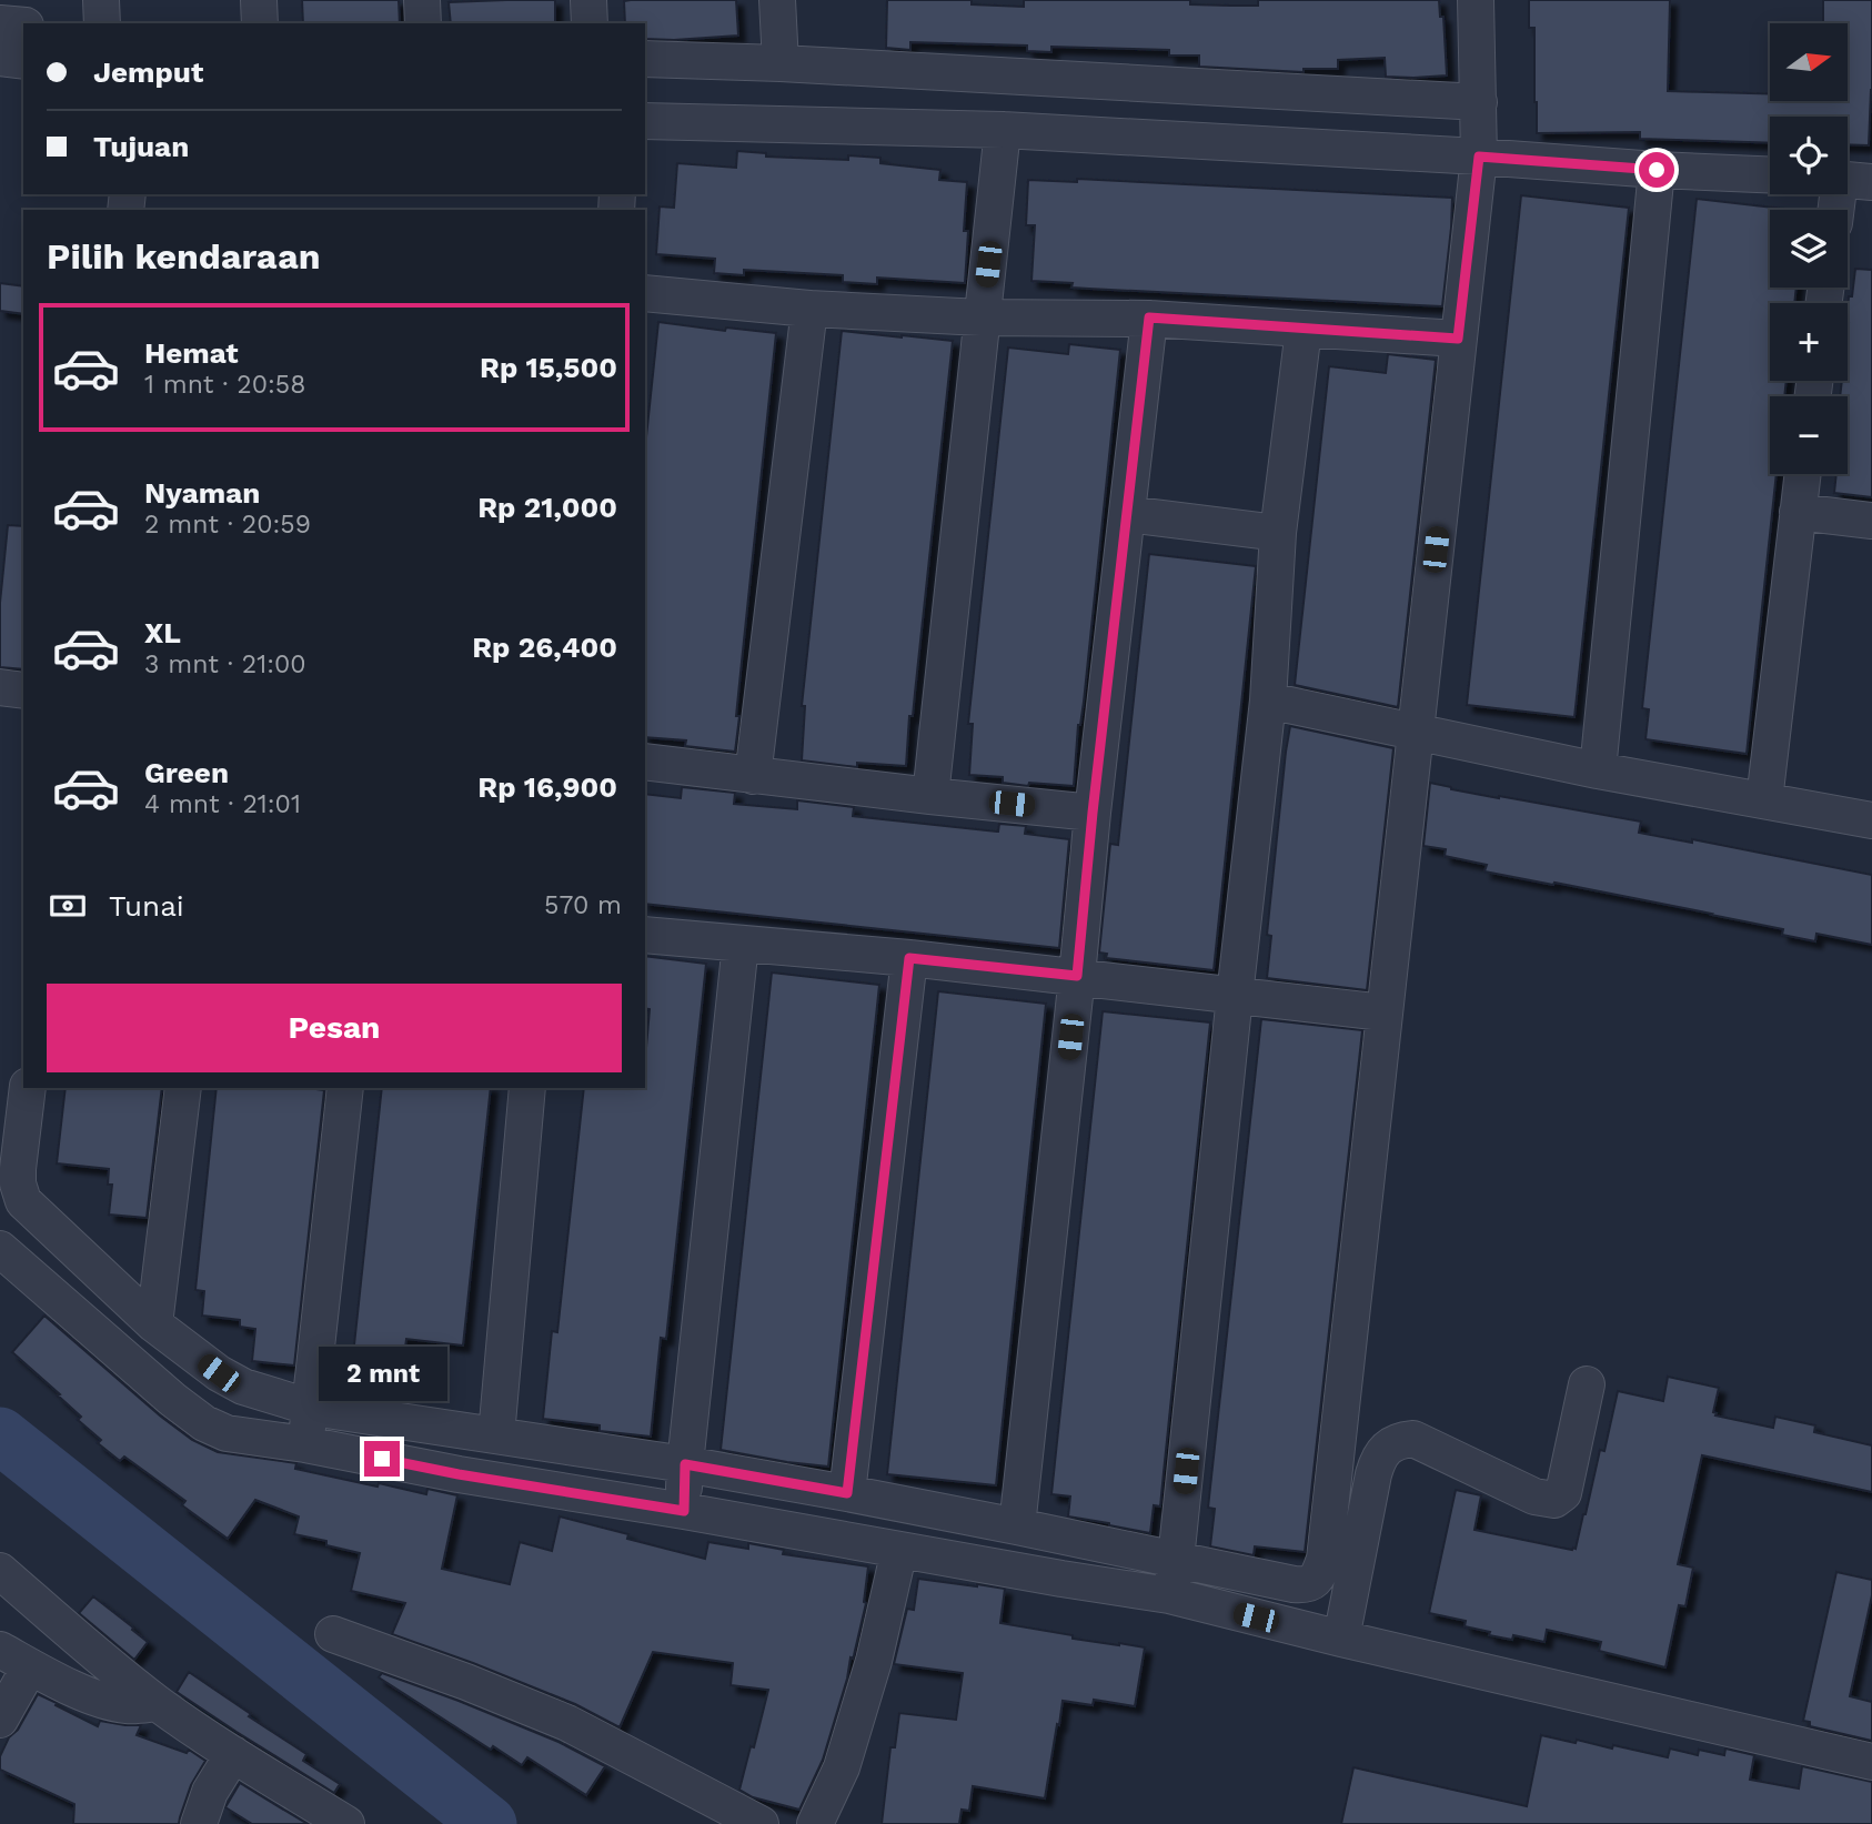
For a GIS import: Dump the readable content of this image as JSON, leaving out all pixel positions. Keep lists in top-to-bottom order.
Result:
{
  "north": "right",
  "page": {
    "map_buttons": ["+", "−"],
    "banner": ["Jemput", "Tujuan"],
    "heading": "Pilih kendaraan",
    "list": [
      {
        "name": "Hemat",
        "note": "1 mnt · 20:58",
        "value": "Rp 15,500"
      },
      {
        "name": "Nyaman",
        "note": "2 mnt · 20:59",
        "value": "Rp 21,000"
      },
      {
        "name": "XL",
        "note": "3 mnt · 21:00",
        "value": "Rp 26,400"
      },
      {
        "name": "Green",
        "note": "4 mnt · 21:01",
        "value": "Rp 16,900"
      }
    ],
    "pay": ["Tunai", "570 m"],
    "buttons": "Pesan",
    "bubble": "2 mnt"
  }
}
